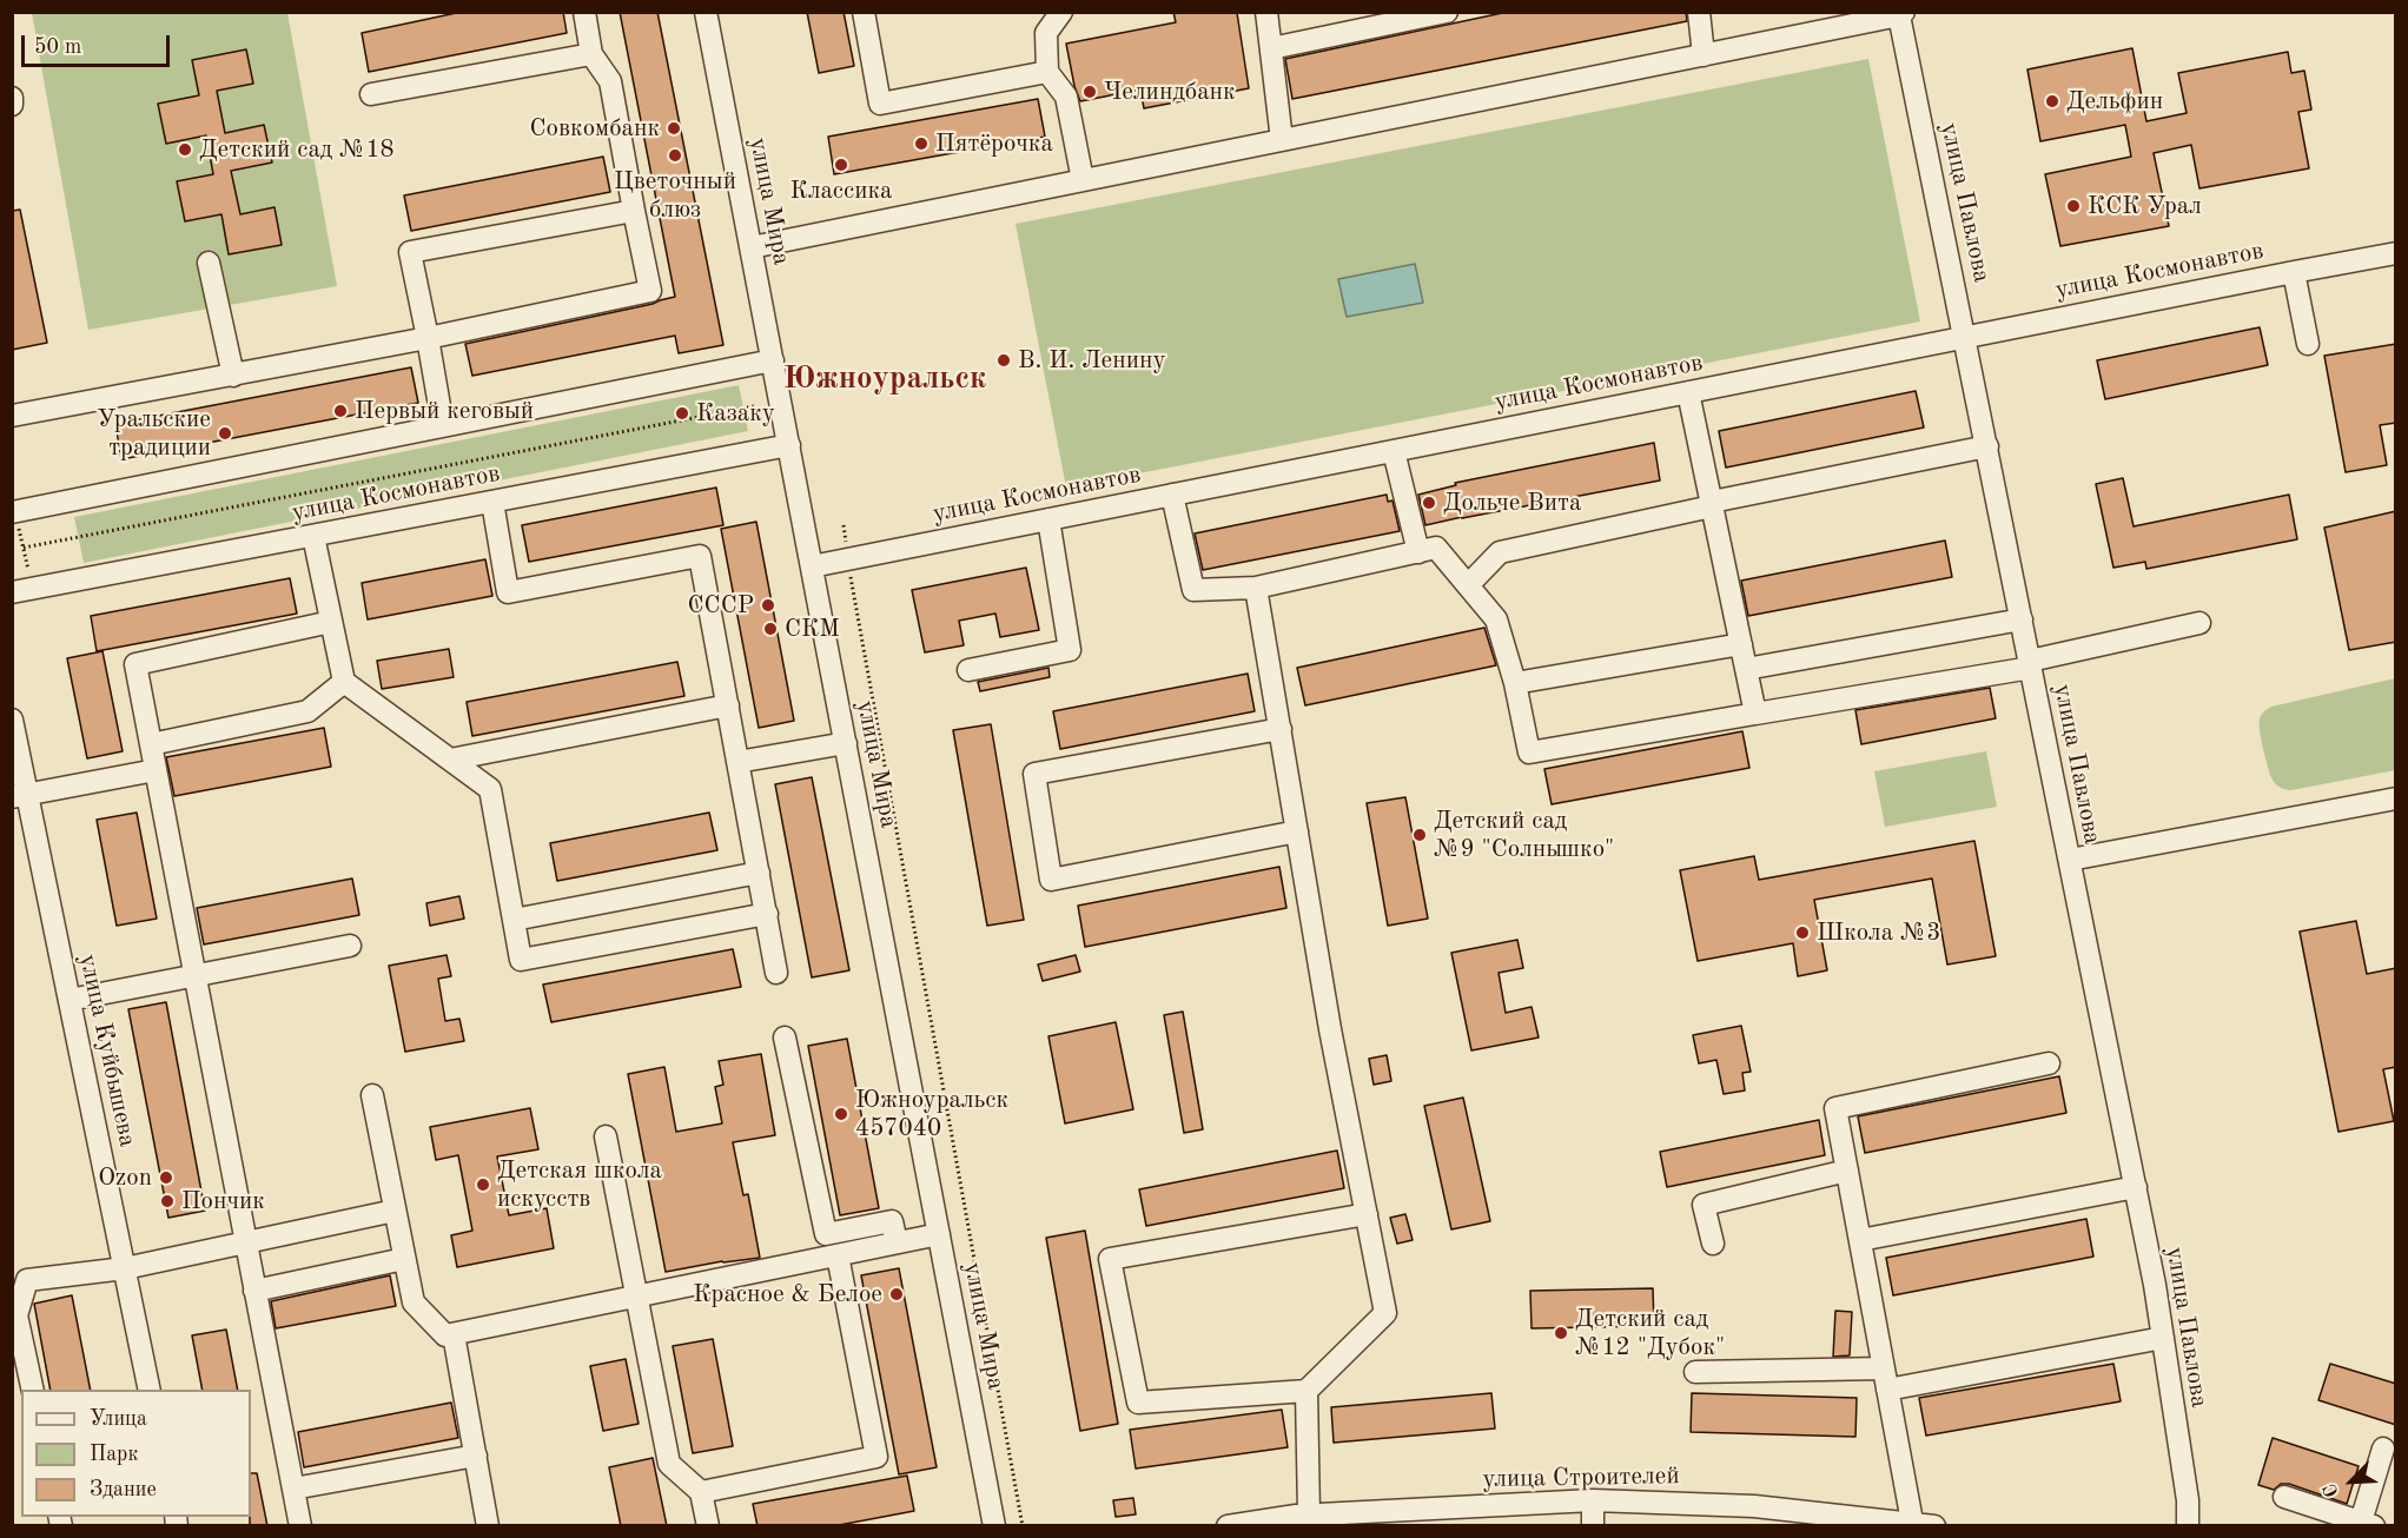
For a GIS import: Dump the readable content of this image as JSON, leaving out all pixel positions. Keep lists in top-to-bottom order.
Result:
{
  "streets": {
    "street": [
      "улица Мира",
      "улица Павлова",
      "улица Космонавтов",
      "улица Куйбышева",
      "улица Строителей"
    ]
  },
  "crossings": [
    ["улица Мира", "улица Космонавтов"],
    ["улица Павлова", "улица Космонавтов"]
  ],
  "districts": ["Южноуральск"],
  "places": [
    "Челиндбанк",
    "Дельфин",
    "Совкомбанк",
    "Пятёрочка",
    "Детский сад №18",
    "Цветочный блюз",
    "Классика",
    "КСК Урал",
    "В. И. Ленину",
    "Первый кеговый",
    "Казаку",
    "Уральские традиции",
    "Дольче Вита",
    "СССР",
    "СКМ",
    "Детский сад №9 \"Солнышко\"",
    "Школа №3",
    "Южноуральск 457040",
    "Ozon",
    "Детская школа искусств",
    "Пончик",
    "Красное & Белое",
    "Детский сад №12 \"Дубок\""
  ],
  "legend": ["Улица", "Парк", "Здание"],
  "scale_bar": "50 m",
  "north": "bottom left"
}
